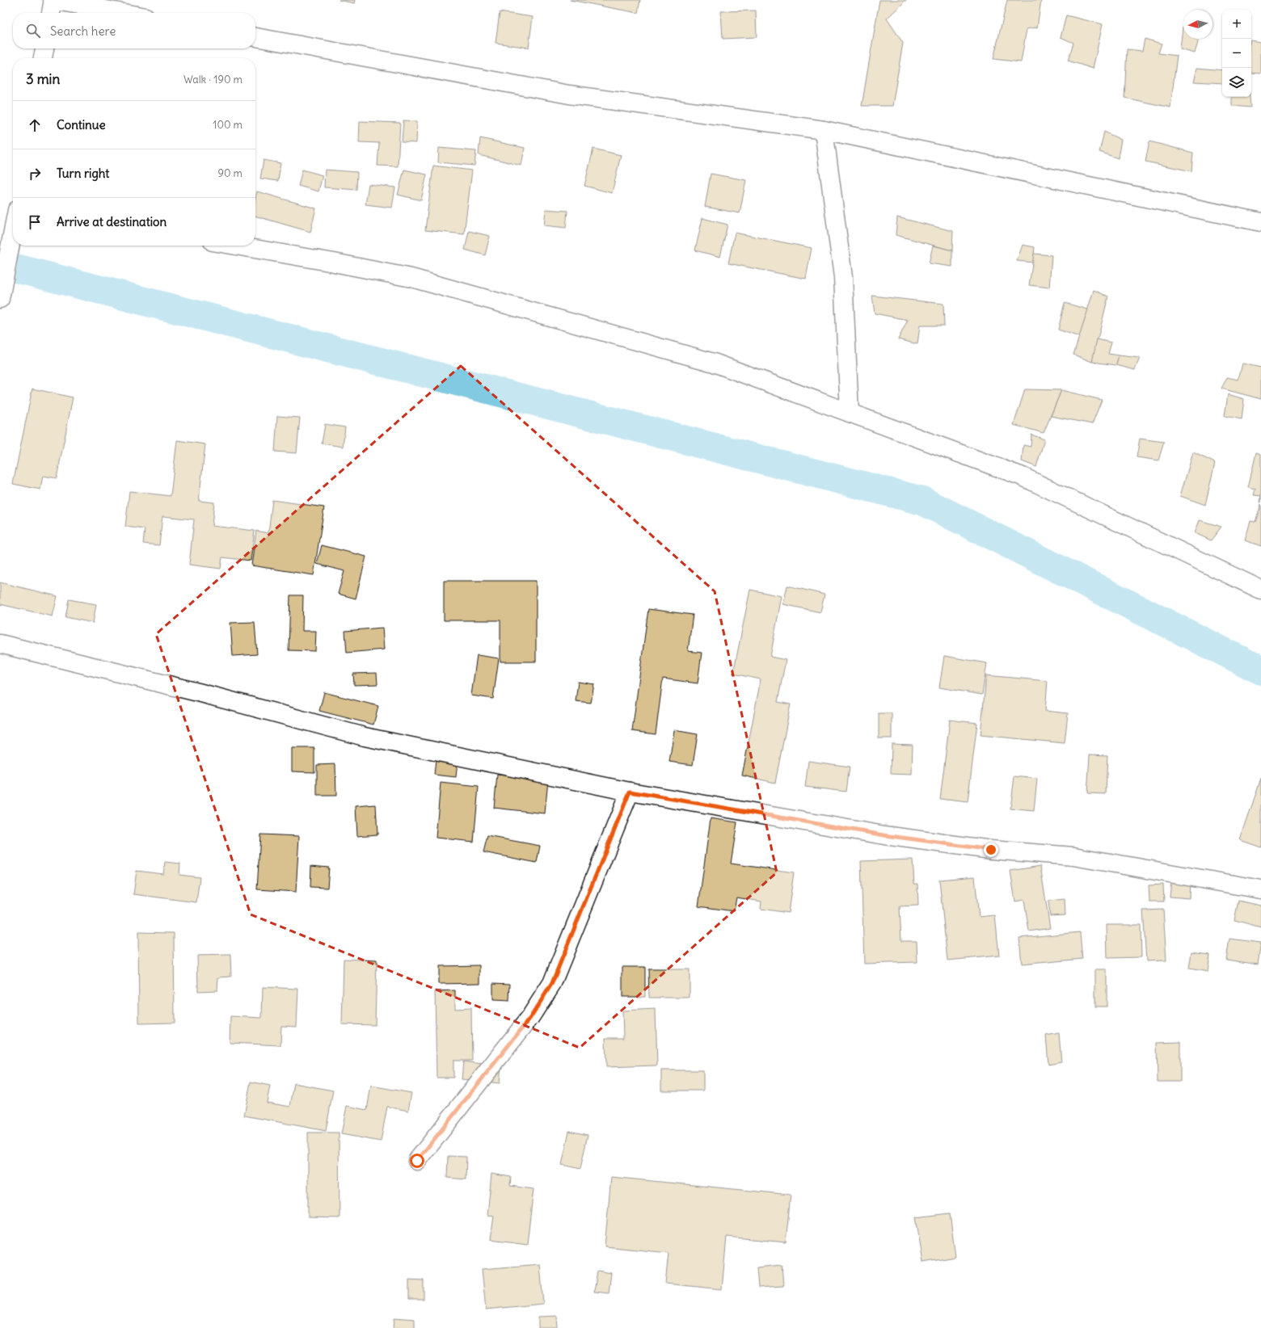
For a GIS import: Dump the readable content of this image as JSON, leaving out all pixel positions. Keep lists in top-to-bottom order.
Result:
{
  "north": "left",
  "page": {
    "map_buttons": ["+", "−"],
    "search": "Search here",
    "heading": ["3 min", "Walk · 190 m"],
    "list": [
      ["Continue", "100 m"],
      ["Turn right", "90 m"],
      "Arrive at destination"
    ]
  }
}
